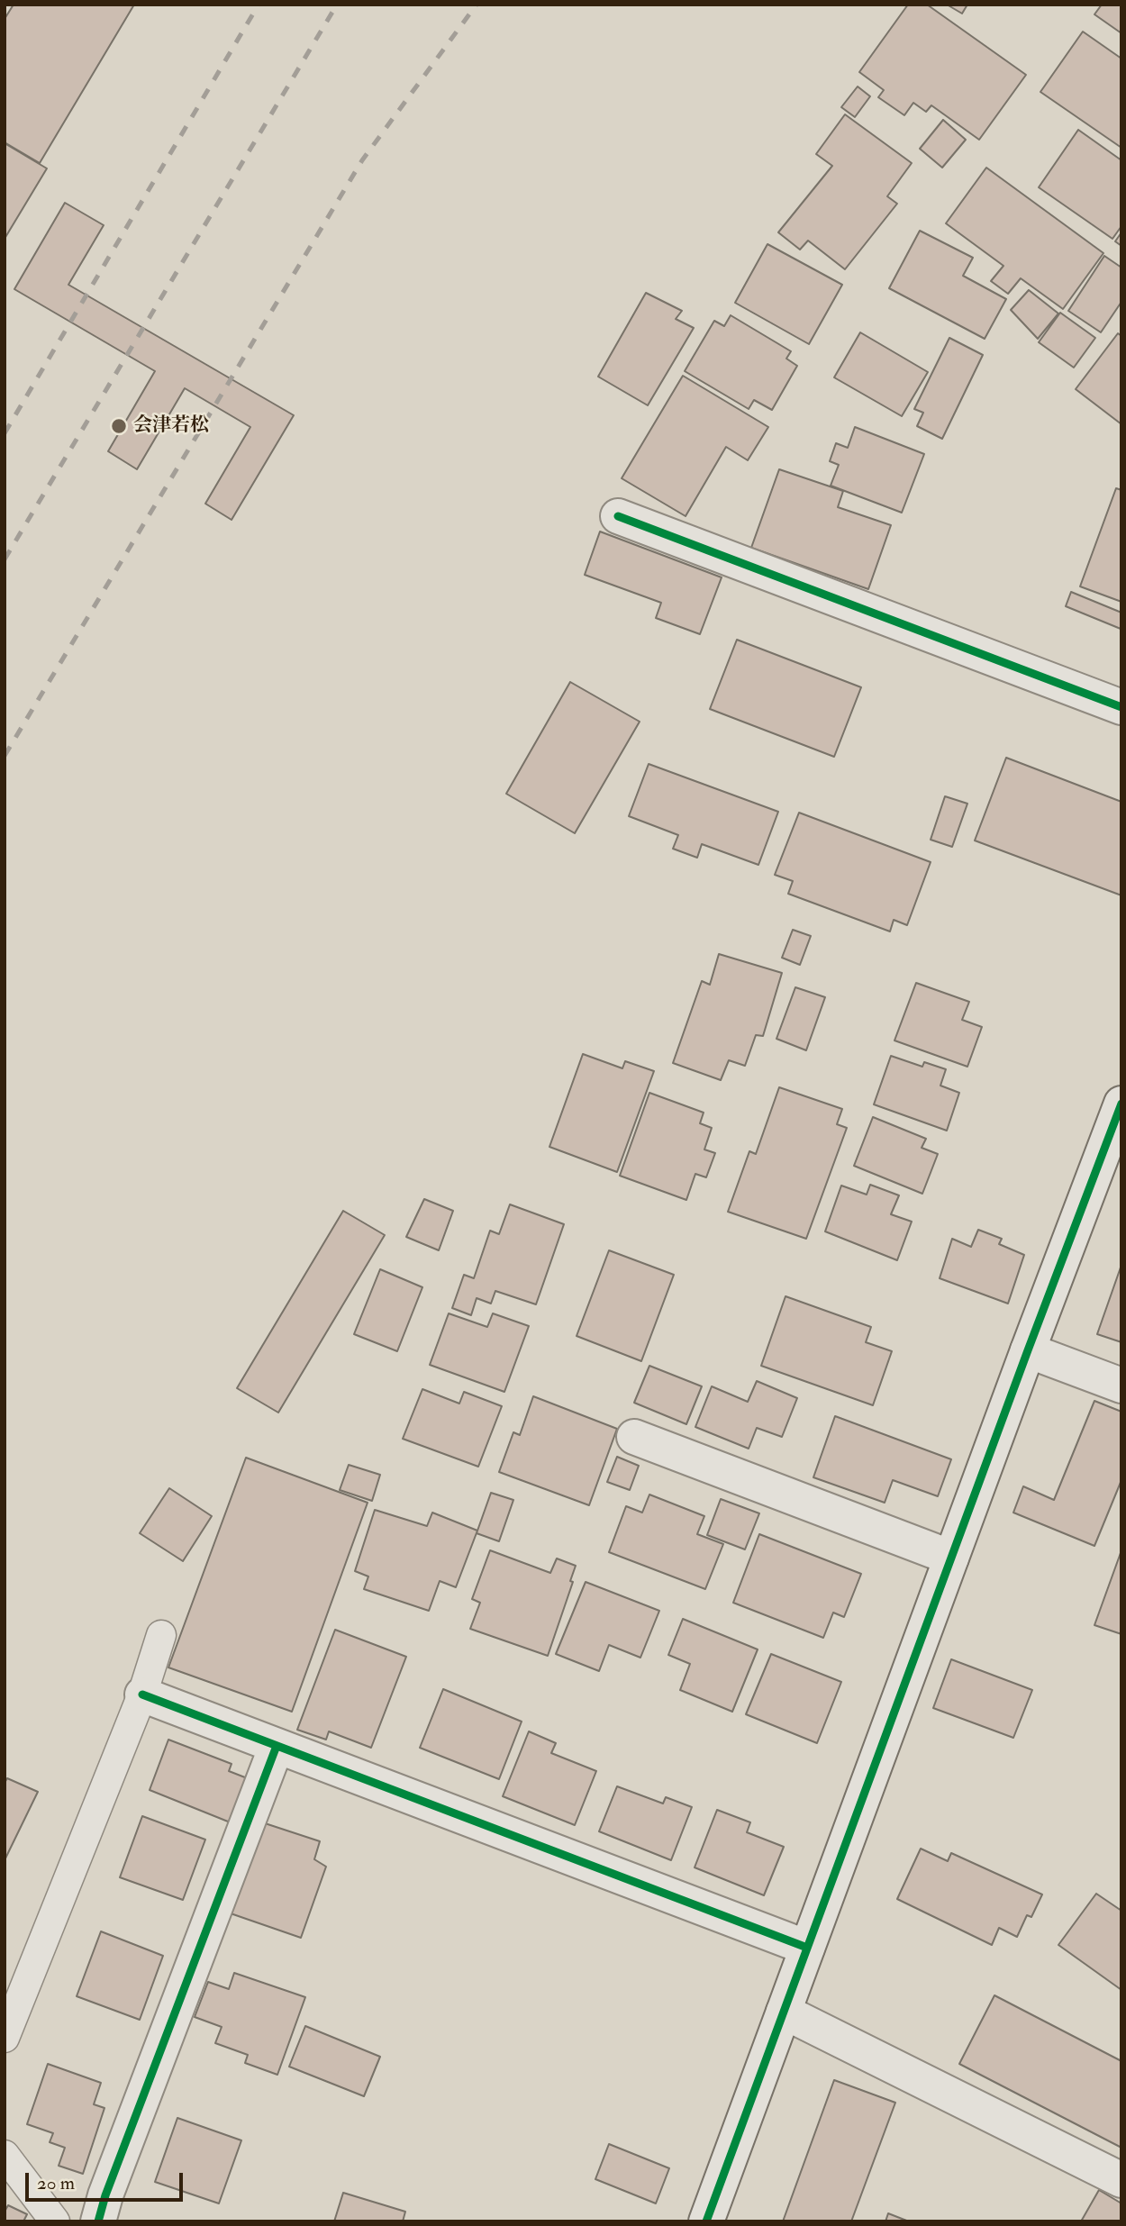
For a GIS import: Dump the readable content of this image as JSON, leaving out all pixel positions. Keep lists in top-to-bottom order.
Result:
{
  "places": ["会津若松"],
  "scale_bar": "20 m"
}
